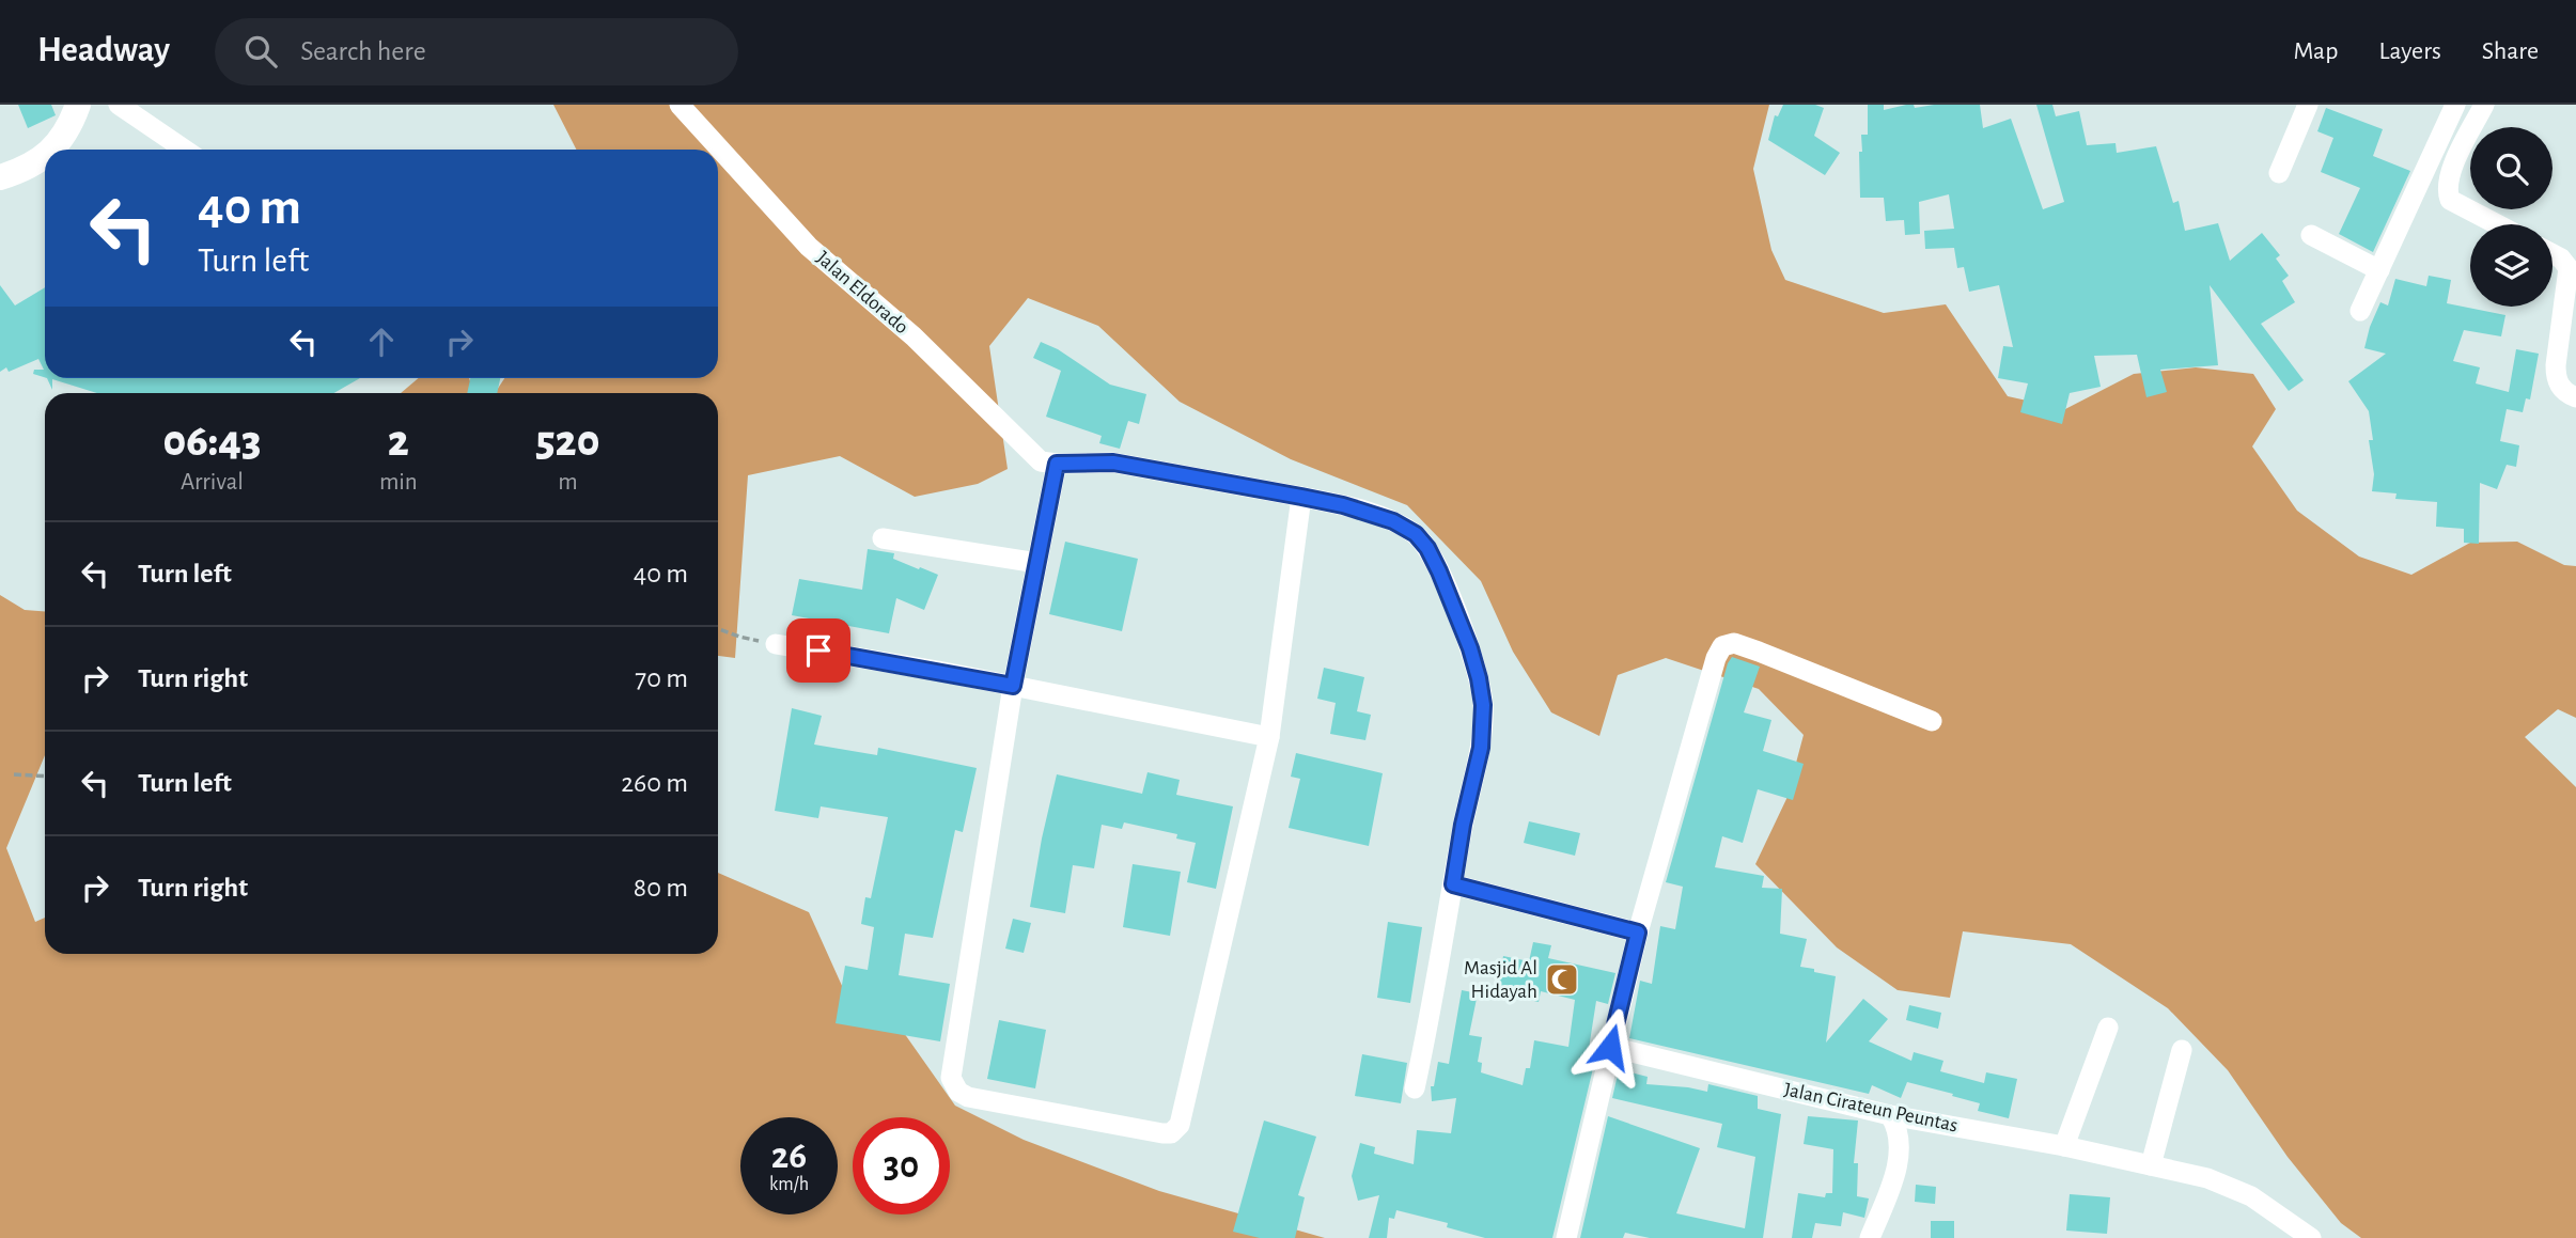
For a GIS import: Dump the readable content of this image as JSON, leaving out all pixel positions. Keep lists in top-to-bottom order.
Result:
{
  "streets": {
    "street": ["Jalan Eldorado", "Jalan Cirateun Peuntas"]
  },
  "places": {
    "mosque": ["Masjid Al Hidayah"]
  },
  "page": {
    "header": "Headway",
    "search": "Search here",
    "nav": ["Map", "Layers", "Share"],
    "turn": ["40 m", "Turn left"],
    "eta": [
      "06:43",
      "Arrival",
      "2",
      "min",
      "520",
      "m"
    ],
    "list": [
      {
        "name": "Turn left",
        "value": "40 m"
      },
      {
        "name": "Turn right",
        "value": "70 m"
      },
      {
        "name": "Turn left",
        "value": "260 m"
      },
      {
        "name": "Turn right",
        "value": "80 m"
      }
    ],
    "speed": "26 km/h",
    "limit": "30"
  }
}
